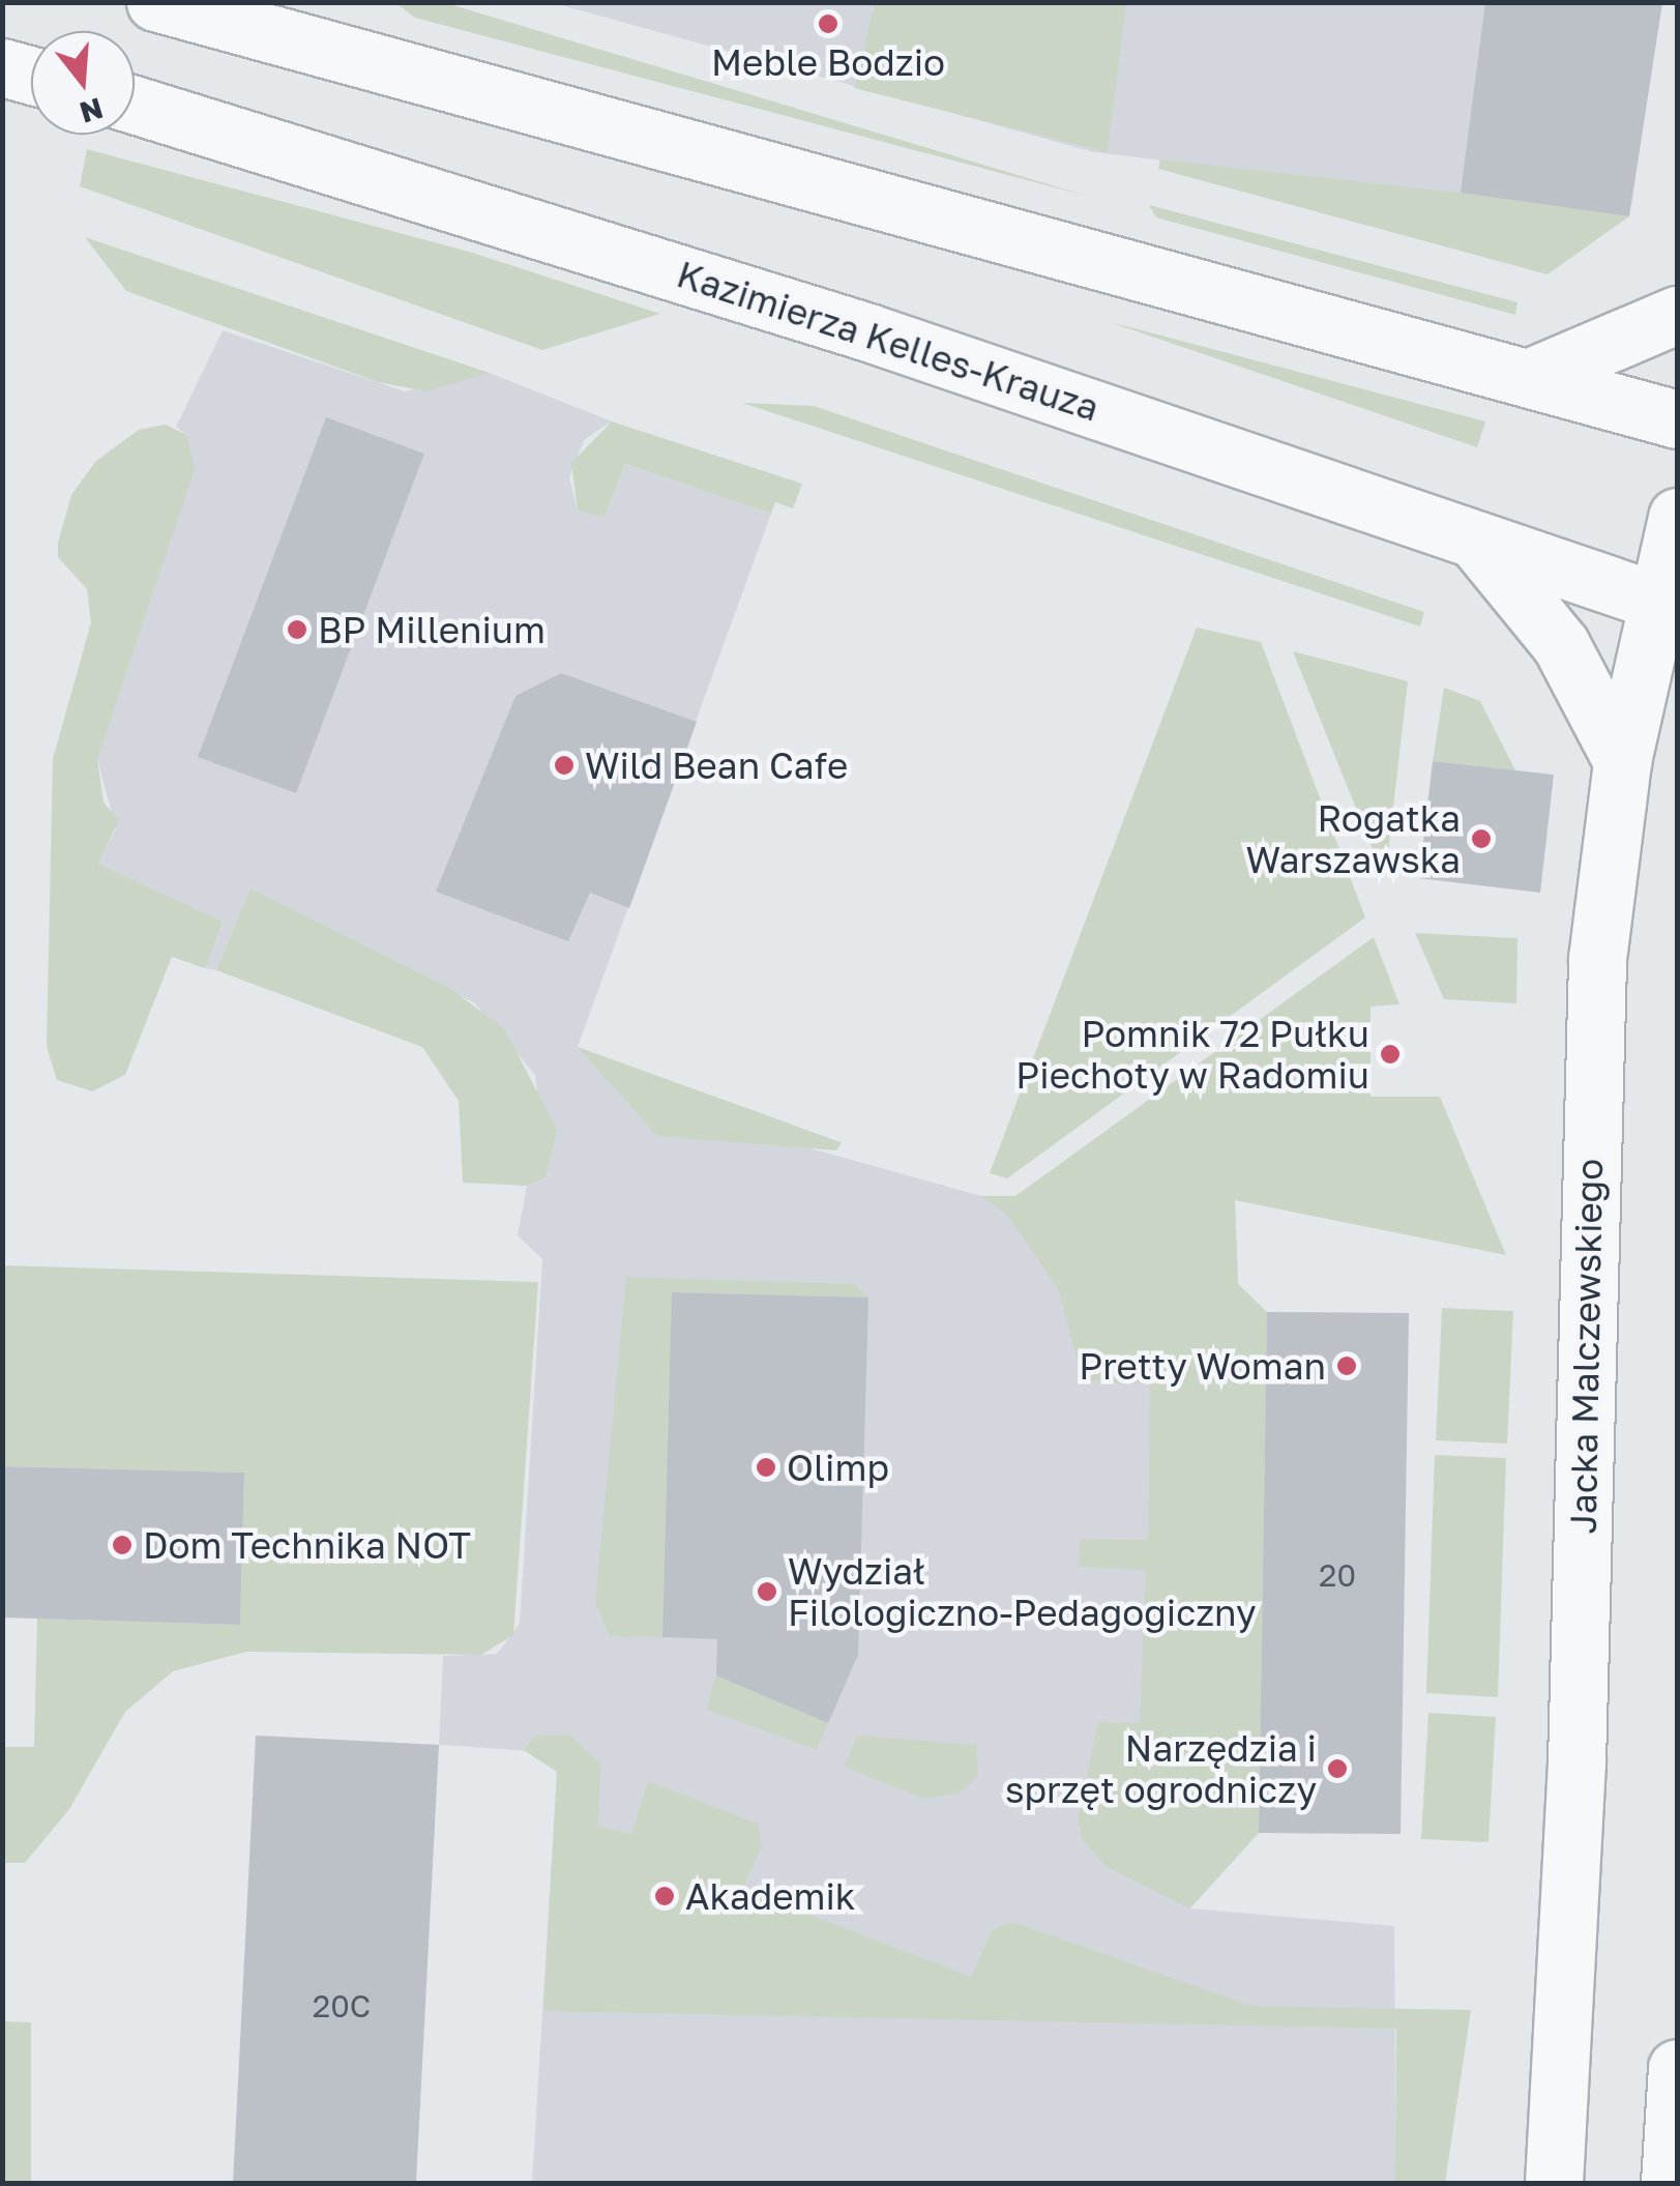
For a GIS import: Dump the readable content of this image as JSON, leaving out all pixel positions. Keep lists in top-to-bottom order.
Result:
{
  "streets": {
    "street": ["Kazimierza Kelles-Krauza", "Jacka Malczewskiego"]
  },
  "crossings": [
    ["Kazimierza Kelles-Krauza", "Jacka Malczewskiego"]
  ],
  "places": [
    "Meble Bodzio",
    "BP Millenium",
    "Wild Bean Cafe",
    "Rogatka Warszawska",
    "Pomnik 72 Pułku Piechoty w Radomiu",
    "Pretty Woman",
    "Olimp",
    "Dom Technika NOT",
    "Wydział Filologiczno-Pedagogiczny",
    "Narzędzia i sprzęt ogrodniczy",
    "Akademik"
  ],
  "house_numbers": ["20", "20C"],
  "north": "bottom"
}
